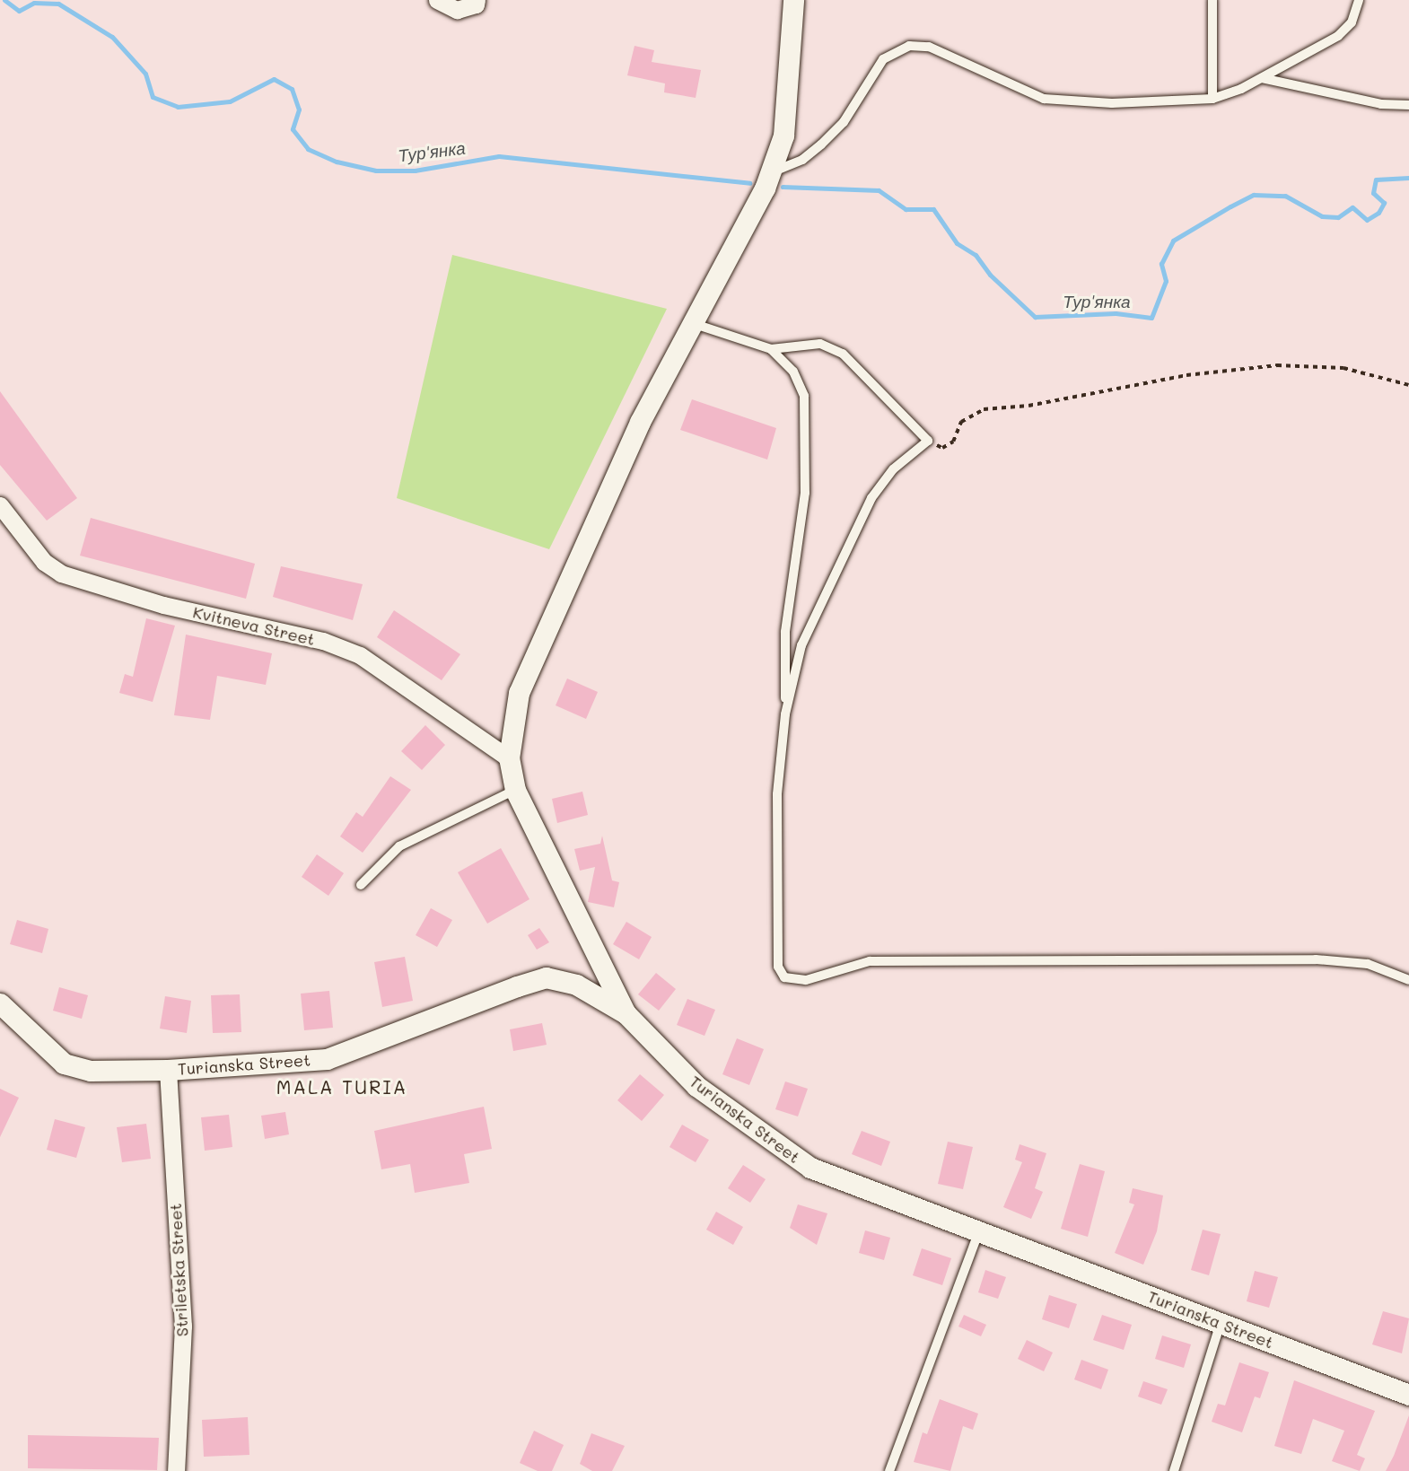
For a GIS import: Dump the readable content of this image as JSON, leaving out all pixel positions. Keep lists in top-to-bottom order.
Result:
{
  "streets": {
    "street": ["Kvitneva Street", "Turianska Street", "Striletska Street"]
  },
  "crossings": [
    ["Turianska Street", "Striletska Street"]
  ],
  "districts": ["MALA TURIA"],
  "water": ["Тур'янка"]
}
